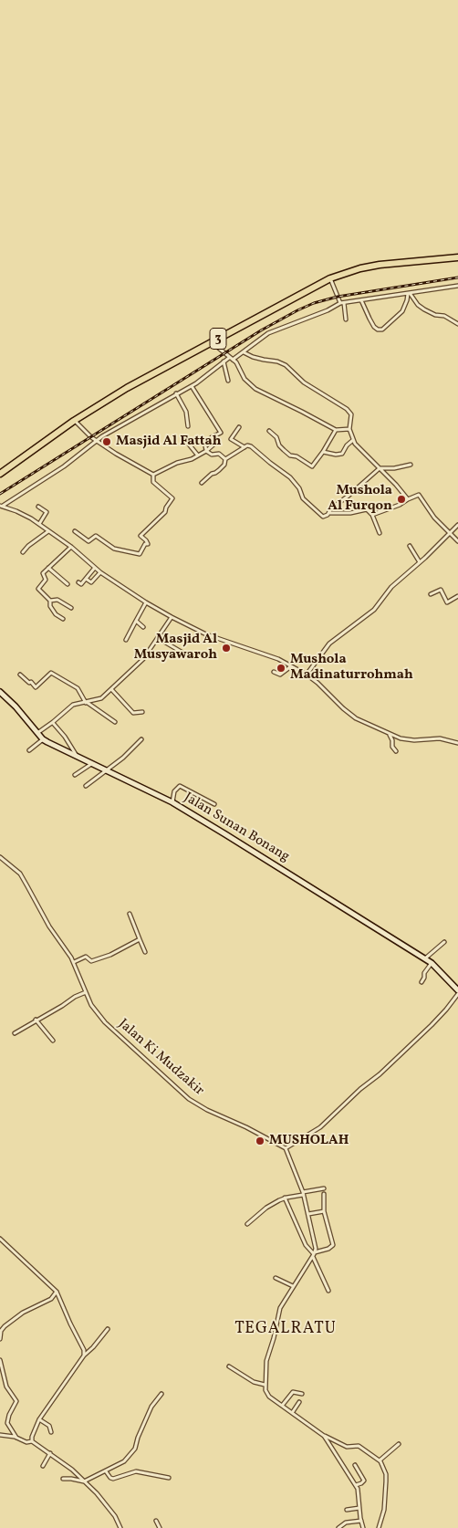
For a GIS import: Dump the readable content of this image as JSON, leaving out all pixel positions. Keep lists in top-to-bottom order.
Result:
{
  "streets": {
    "highway": ["3"],
    "street": ["Jalan Sunan Bonang", "Jalan Ki Mudzakir"]
  },
  "districts": ["TEGALRATU"],
  "places": [
    "Masjid Al Fattah",
    "Mushola Al Furqon",
    "Masjid Al Musyawaroh",
    "Mushola Madinaturrohmah",
    "MUSHOLAH"
  ]
}
